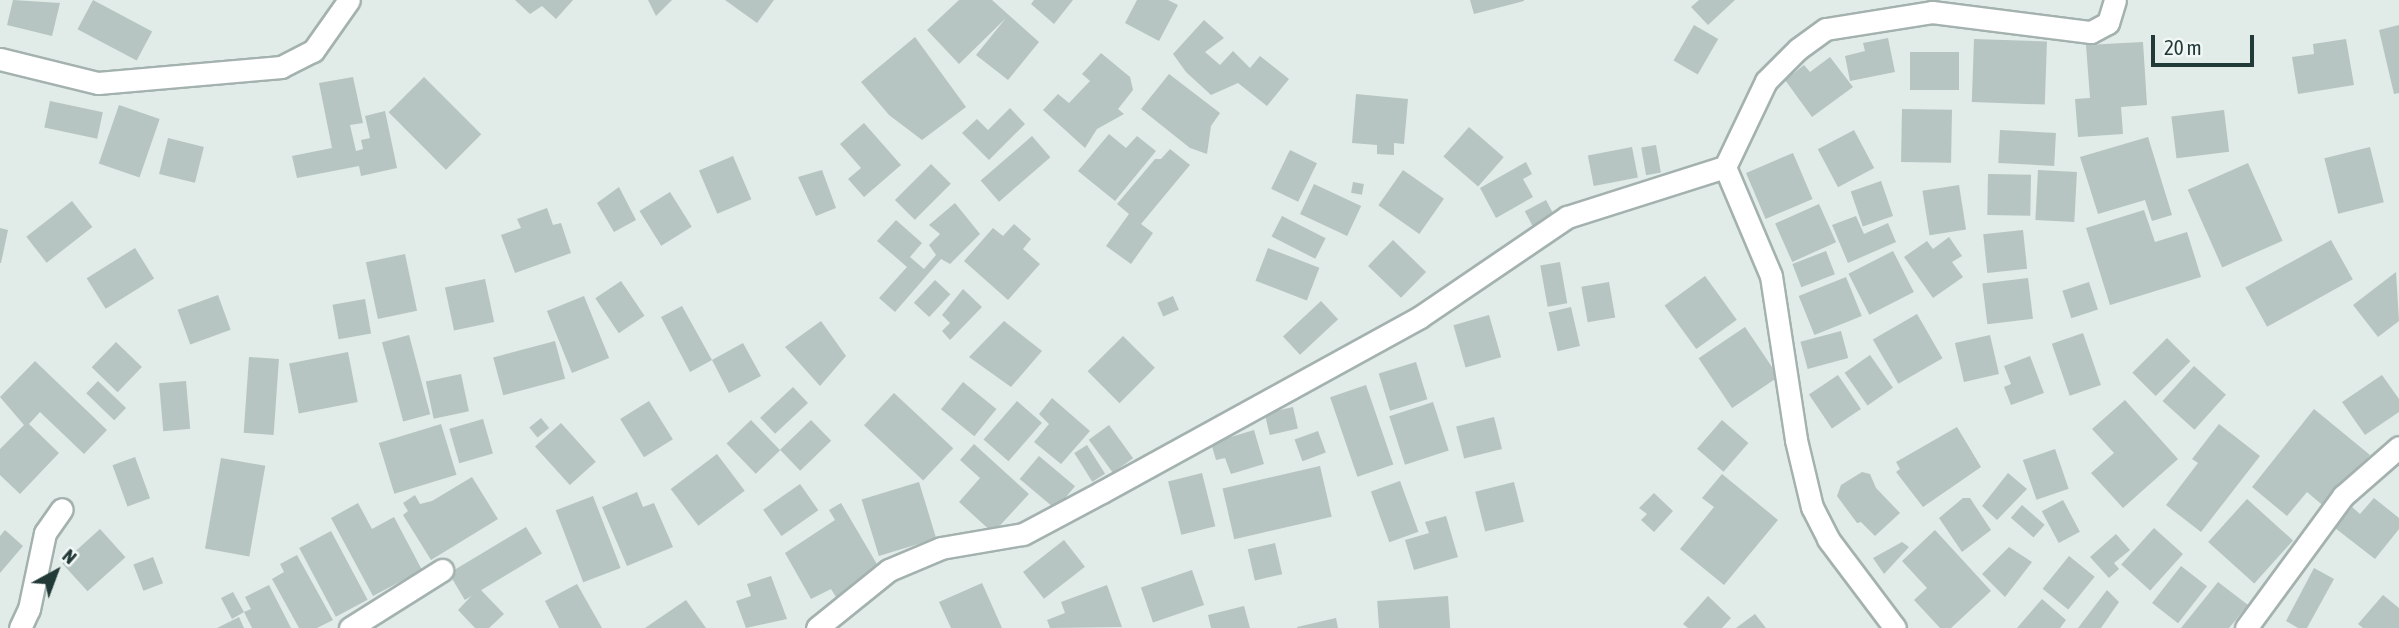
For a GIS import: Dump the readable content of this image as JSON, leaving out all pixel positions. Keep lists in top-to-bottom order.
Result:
{
  "scale_bar": "20 m",
  "north": "top right"
}
